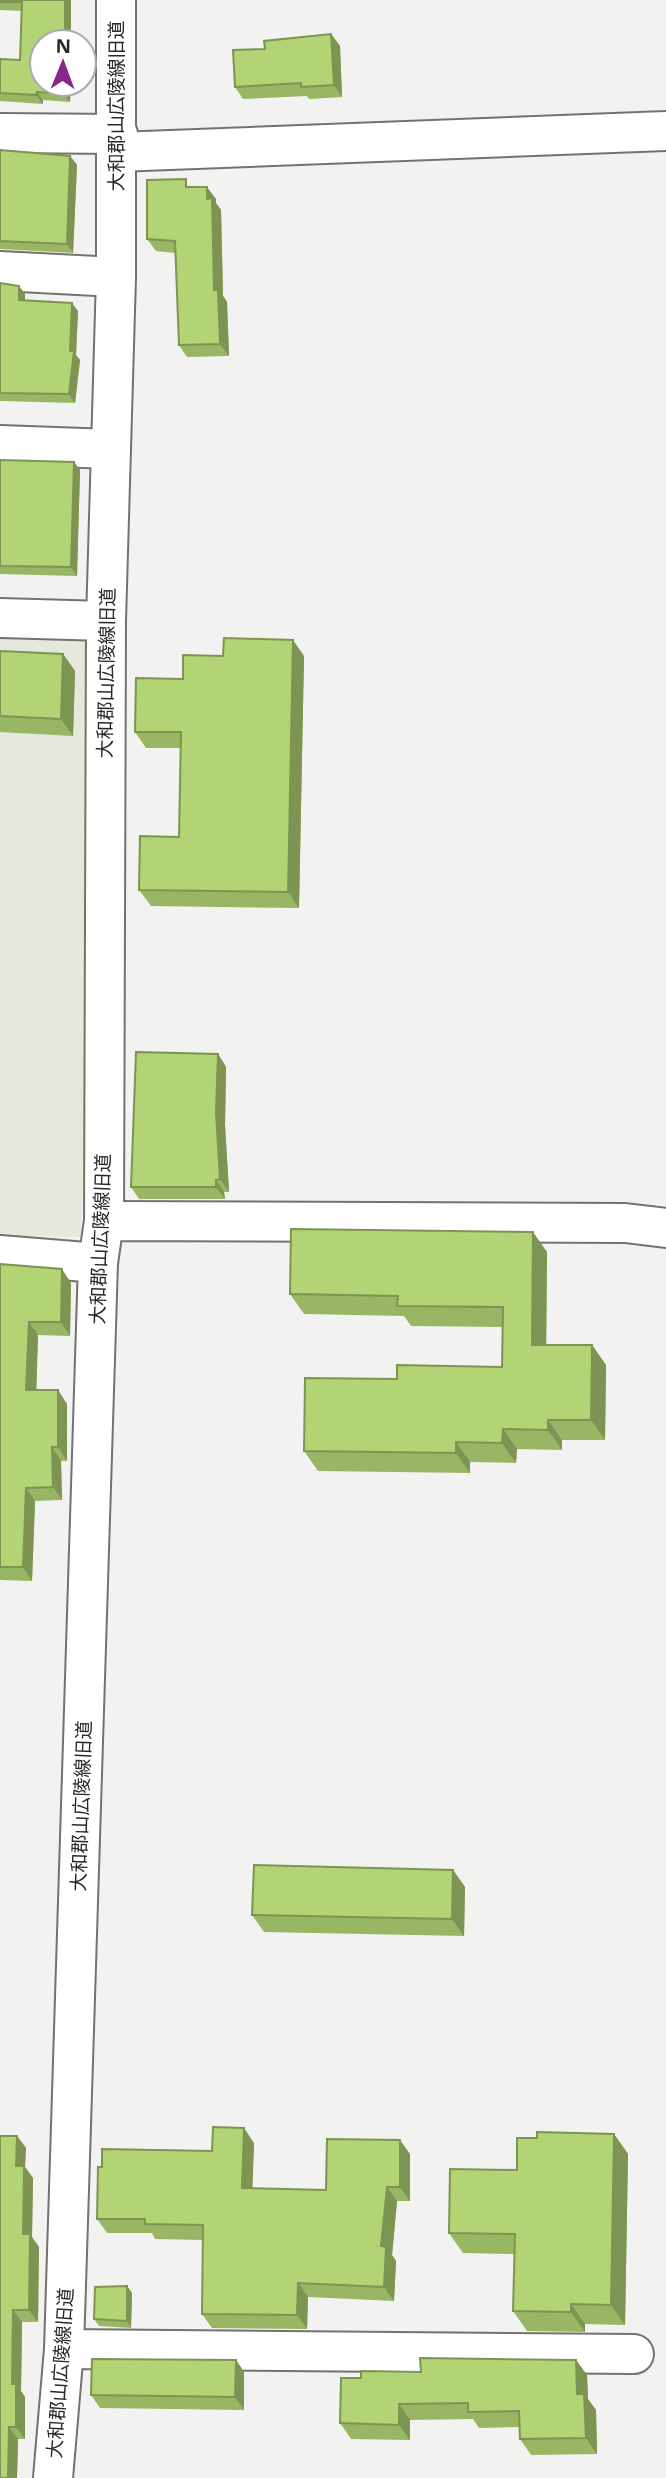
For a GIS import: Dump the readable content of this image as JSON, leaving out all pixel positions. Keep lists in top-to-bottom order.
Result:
{
  "streets": {
    "street": ["大和郡山広陵線旧道"]
  },
  "north": "top"
}
